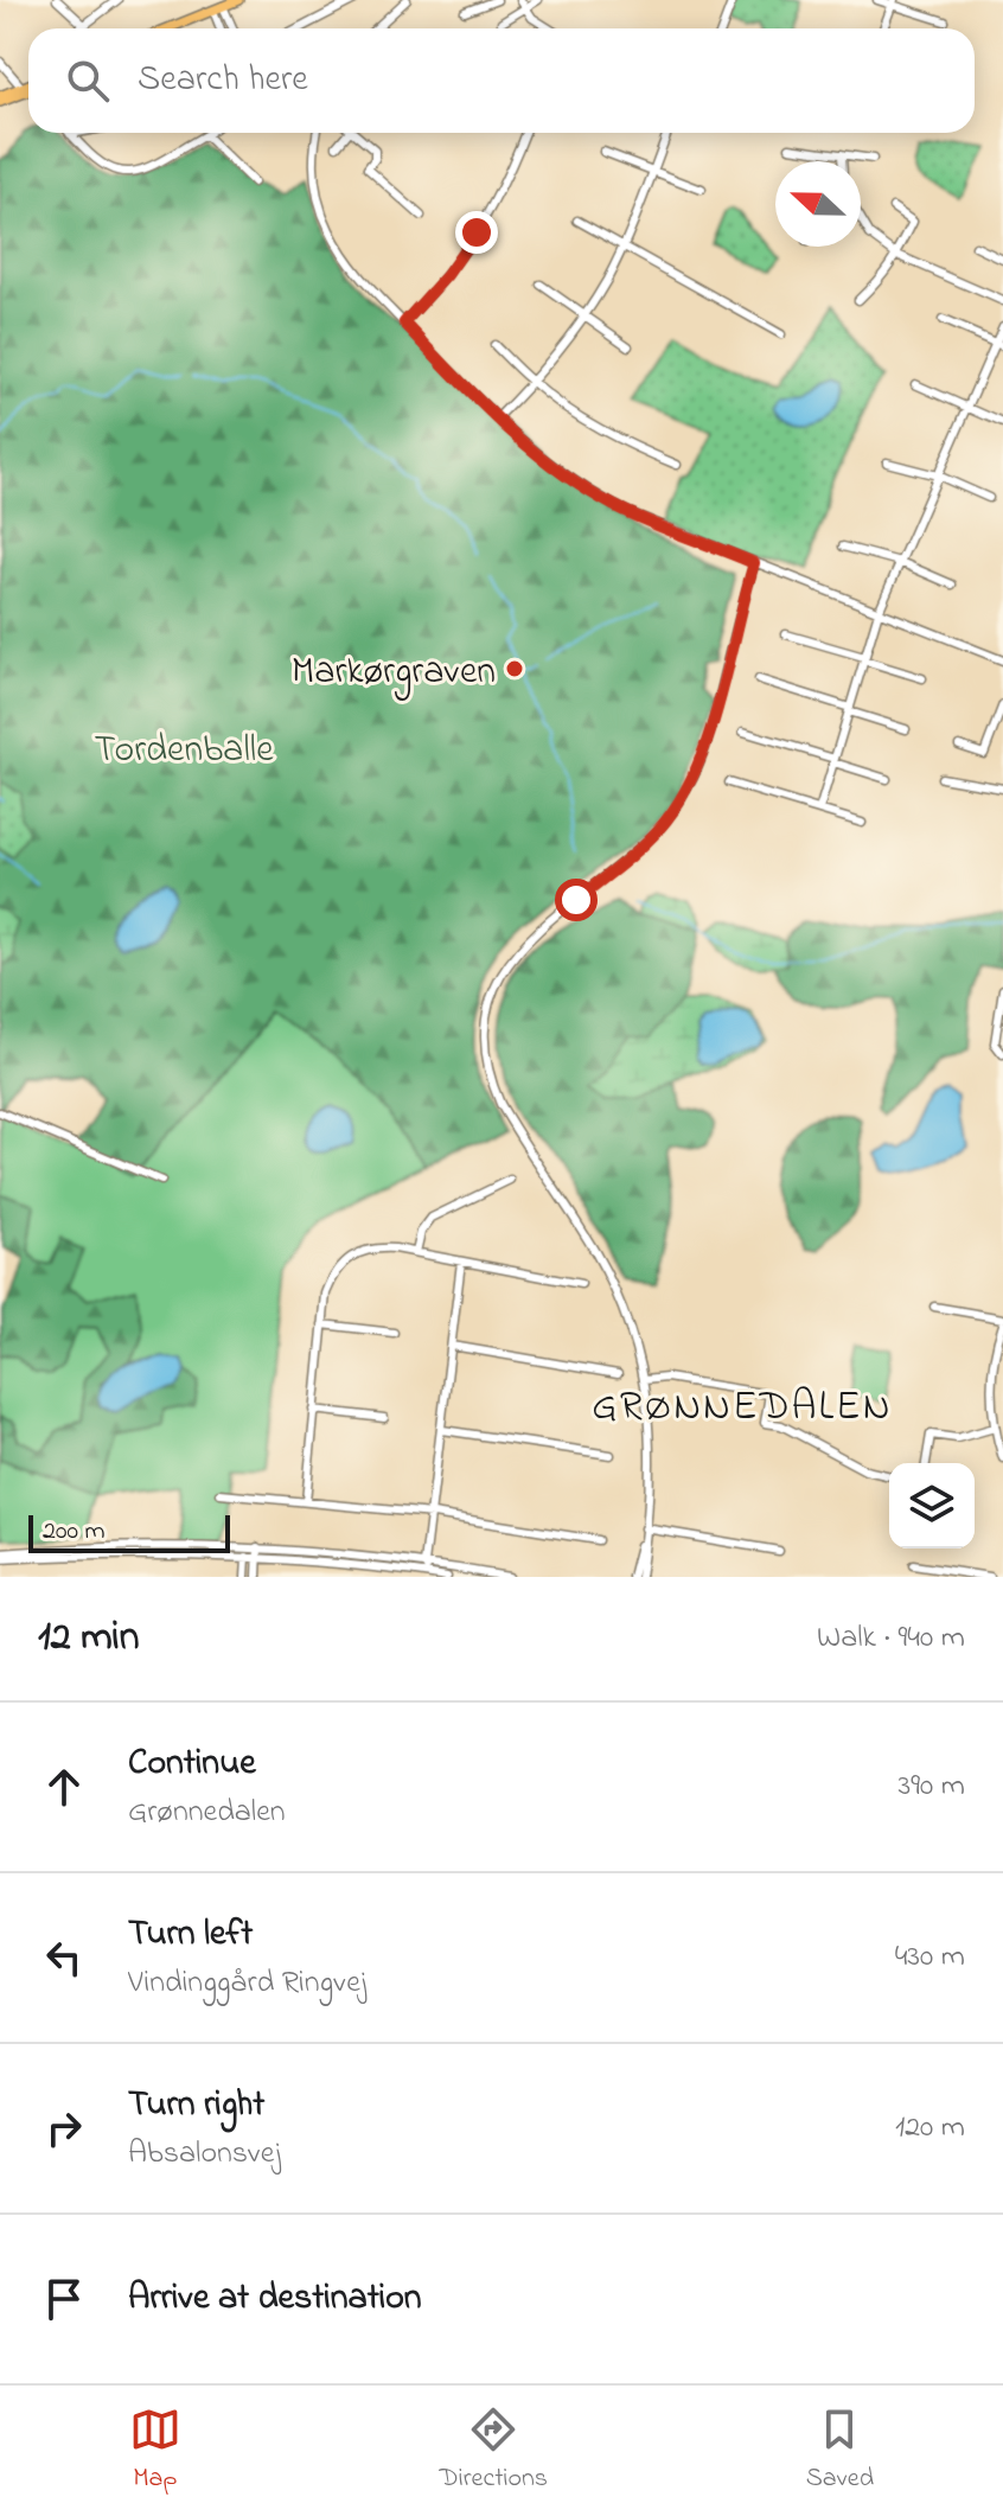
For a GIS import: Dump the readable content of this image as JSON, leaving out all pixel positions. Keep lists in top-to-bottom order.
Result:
{
  "districts": ["GRØNNEDALEN"],
  "parks": ["Tordenballe"],
  "places": ["Markørgraven"],
  "scale_bar": "200 m",
  "north": "left",
  "page": {
    "search": "Search here",
    "scale": "200 m",
    "heading": ["12 min", "Walk · 940 m"],
    "list": [
      ["Continue", "Grønnedalen", "390 m"],
      ["Turn left", "Vindinggård Ringvej", "430 m"],
      ["Turn right", "Absalonsvej", "120 m"],
      "Arrive at destination"
    ],
    "nav": ["Map", "Directions", "Saved"]
  }
}
